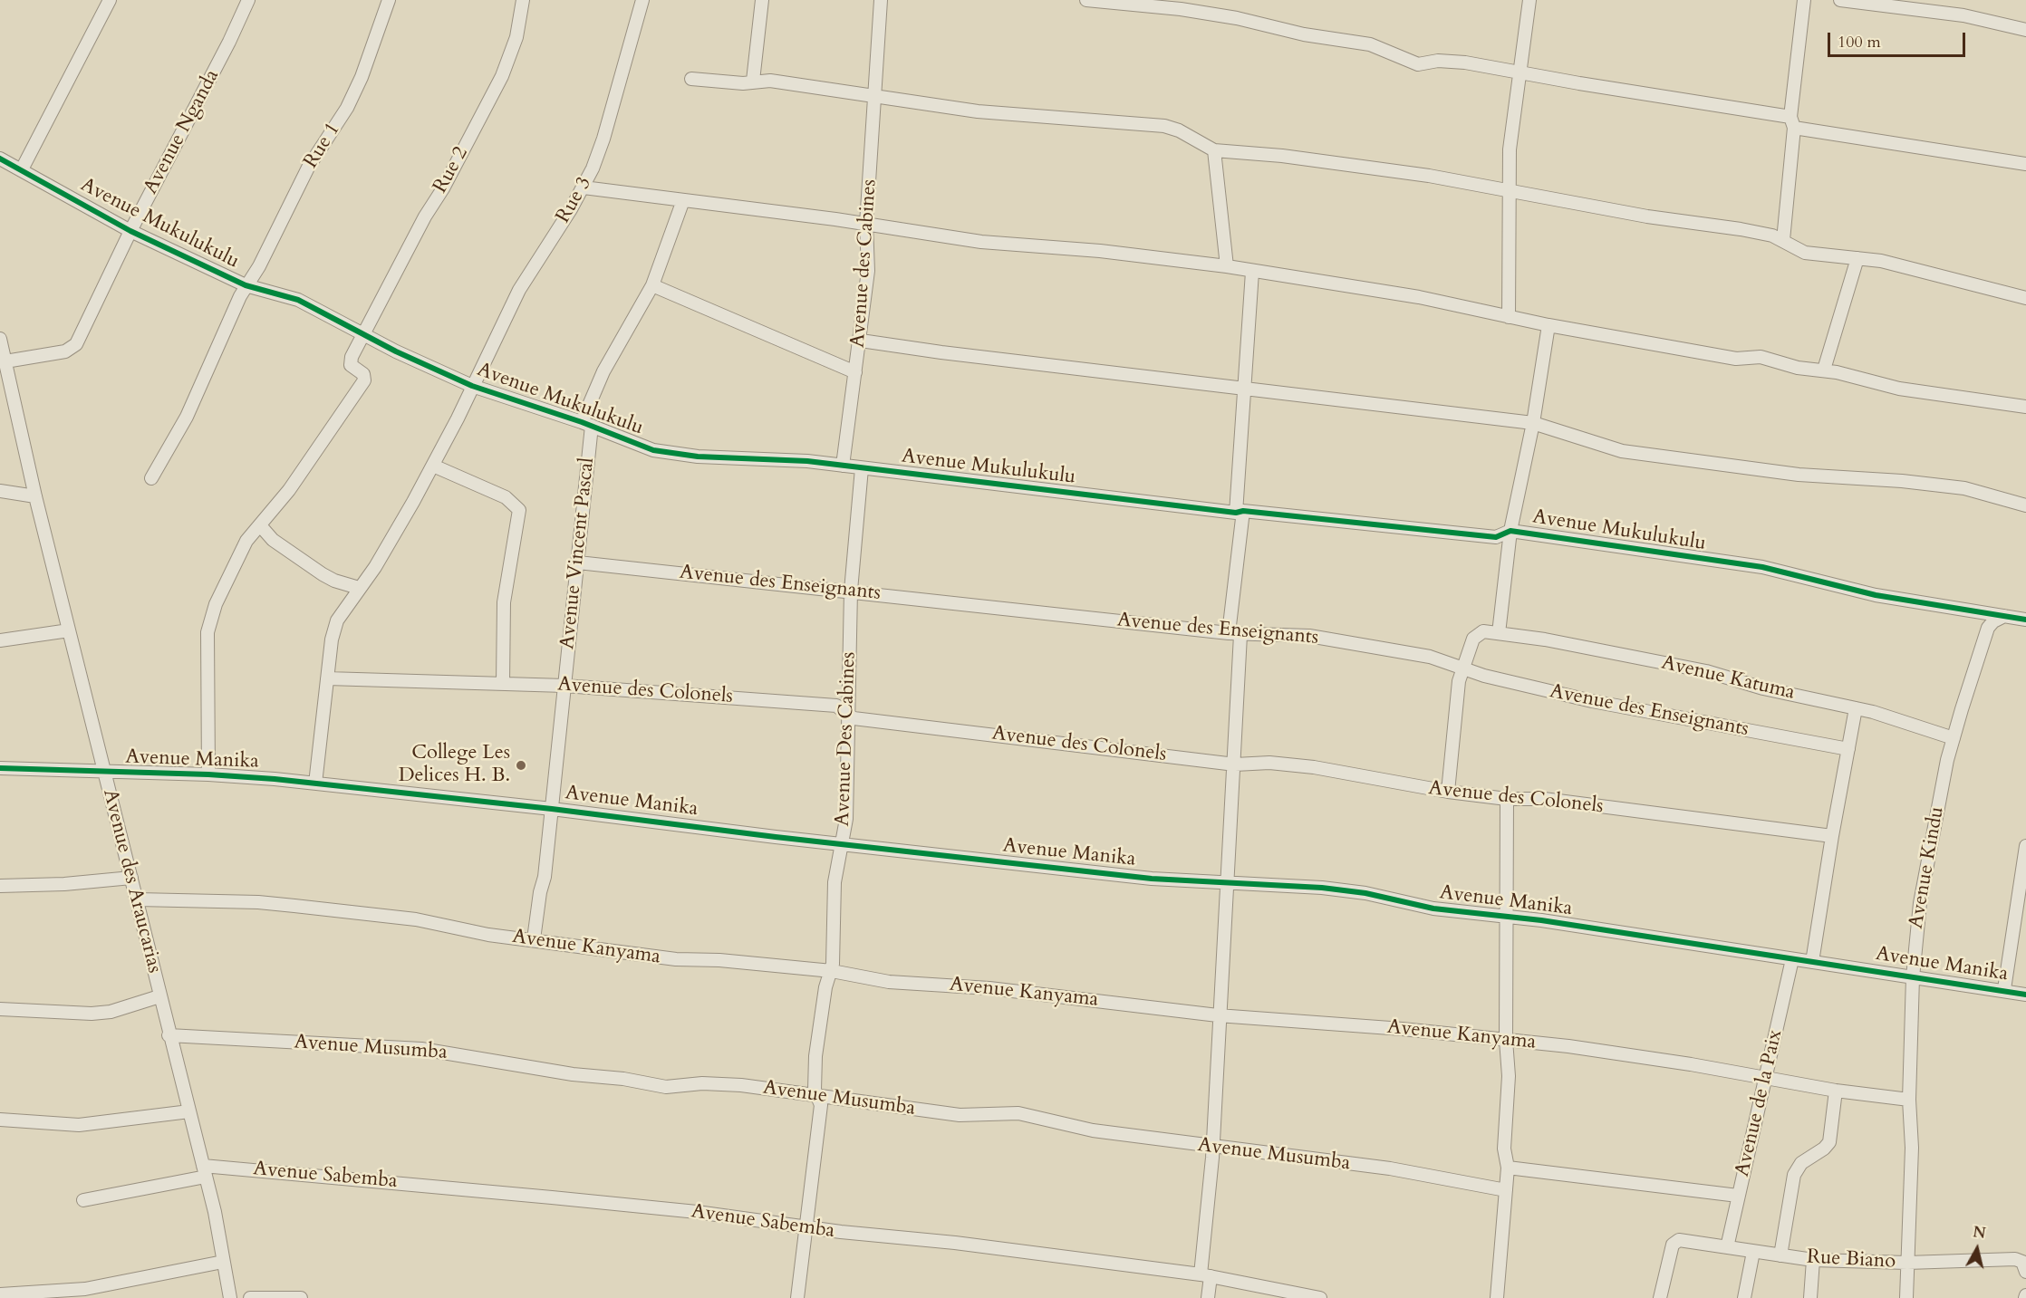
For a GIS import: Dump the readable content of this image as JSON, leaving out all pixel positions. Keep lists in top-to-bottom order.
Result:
{
  "streets": {
    "street": [
      "Avenue Nganda",
      "Rue 1",
      "Rue 2",
      "Rue 3",
      "Avenue Mukulukulu",
      "Avenue des Cabines",
      "Avenue Vincent Pascal",
      "Avenue des Enseignants",
      "Avenue Katuma",
      "Avenue des Colonels",
      "Avenue Des Cabines",
      "Avenue Manika",
      "Avenue Kindu",
      "Avenue des Araucarias",
      "Avenue Kanyama",
      "Avenue Musumba",
      "Avenue de la Paix",
      "Avenue Sabemba",
      "Rue Biano"
    ]
  },
  "crossings": [
    ["Avenue Nganda", "Avenue Mukulukulu"],
    ["Avenue Nganda", "Avenue des Araucarias"],
    ["Rue 1", "Avenue Mukulukulu"],
    ["Rue 2", "Avenue Mukulukulu"],
    ["Rue 3", "Avenue Mukulukulu"],
    ["Rue 3", "Avenue des Colonels"],
    ["Rue 3", "Avenue Manika"],
    ["Avenue Mukulukulu", "Avenue des Cabines"],
    ["Avenue Mukulukulu", "Avenue Vincent Pascal"],
    ["Avenue Mukulukulu", "Avenue Des Cabines"],
    ["Avenue Mukulukulu", "Avenue Kindu"],
    ["Avenue Vincent Pascal", "Avenue des Enseignants"],
    ["Avenue Vincent Pascal", "Avenue des Colonels"],
    ["Avenue Vincent Pascal", "Avenue Manika"],
    ["Avenue Vincent Pascal", "Avenue Kanyama"],
    ["Avenue des Enseignants", "Avenue Katuma"],
    ["Avenue des Enseignants", "Avenue Des Cabines"],
    ["Avenue Katuma", "Avenue Kindu"],
    ["Avenue des Colonels", "Avenue Des Cabines"],
    ["Avenue Des Cabines", "Avenue Manika"],
    ["Avenue Des Cabines", "Avenue Kanyama"],
    ["Avenue Des Cabines", "Avenue Musumba"],
    ["Avenue Des Cabines", "Avenue Sabemba"],
    ["Avenue Manika", "Avenue Kindu"],
    ["Avenue Manika", "Avenue des Araucarias"],
    ["Avenue Manika", "Avenue de la Paix"],
    ["Avenue Kindu", "Avenue Kanyama"],
    ["Avenue Kindu", "Rue Biano"],
    ["Avenue des Araucarias", "Avenue Kanyama"],
    ["Avenue des Araucarias", "Avenue Musumba"],
    ["Avenue des Araucarias", "Avenue Sabemba"],
    ["Avenue Kanyama", "Avenue de la Paix"],
    ["Avenue de la Paix", "Rue Biano"]
  ],
  "places": ["College Les Delices H. B."],
  "scale_bar": "100 m",
  "north": "top"
}
